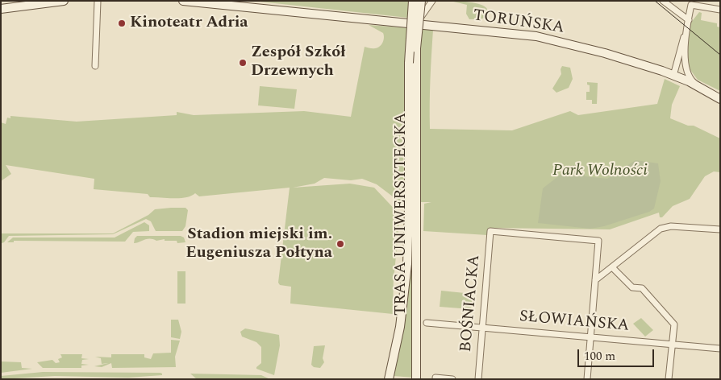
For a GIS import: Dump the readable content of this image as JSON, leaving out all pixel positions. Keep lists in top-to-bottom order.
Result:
{
  "streets": {
    "main road": ["TORUŃSKA", "TRASA UNIWERSYTECKA"],
    "street": ["BOŚNIACKA", "SŁOWIAŃSKA"]
  },
  "crossings": [
    ["BOŚNIACKA", "SŁOWIAŃSKA"]
  ],
  "parks": ["Park Wolności"],
  "places": ["Kinoteatr Adria", "Zespół Szkół Drzewnych", "Stadion miejski im. Eugeniusza Połtyna"],
  "scale_bar": "100 m"
}
